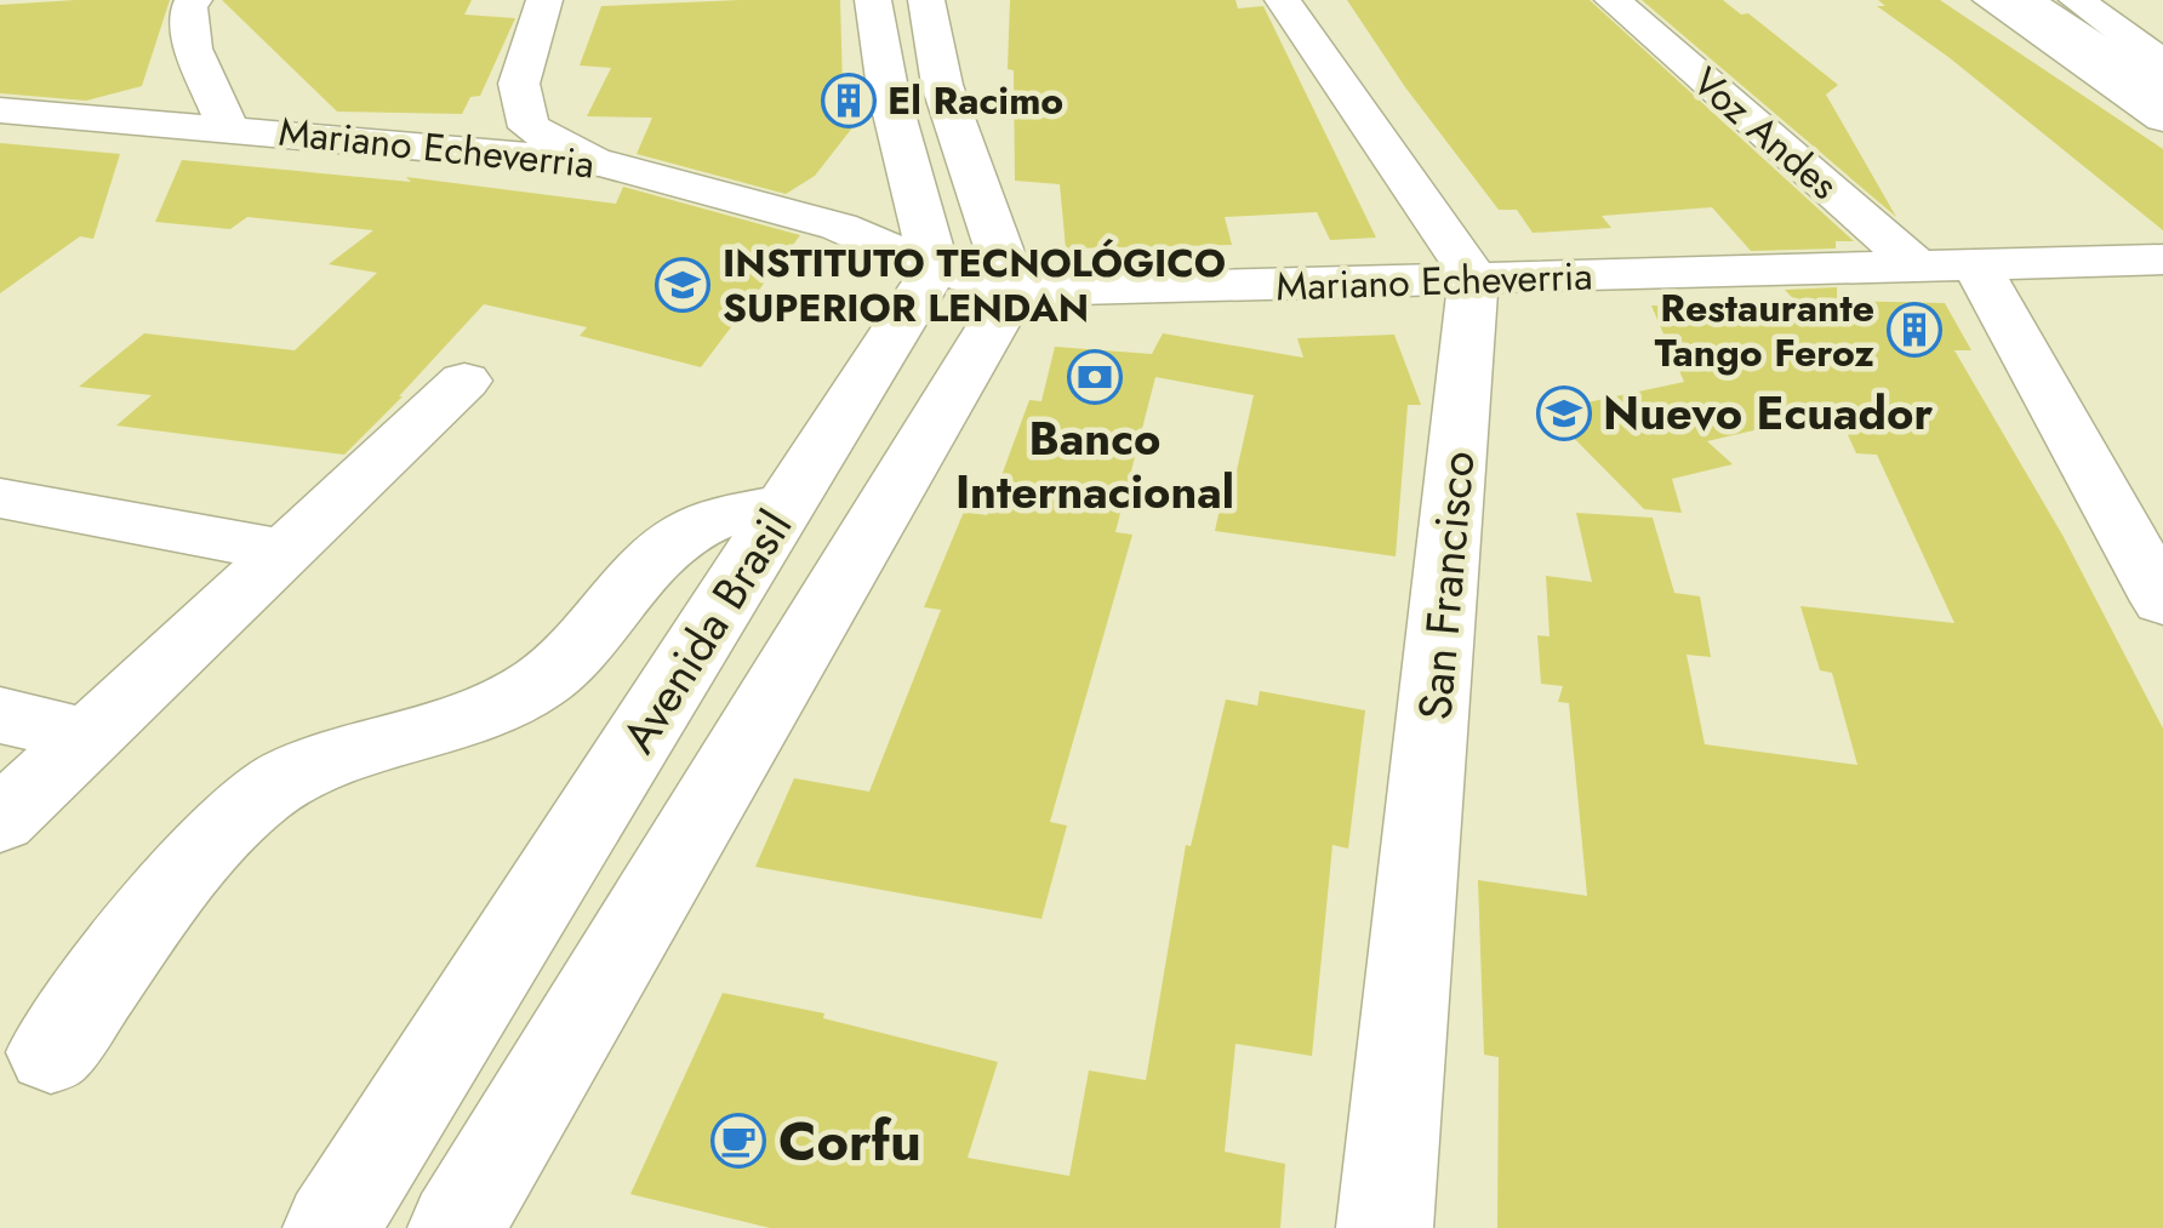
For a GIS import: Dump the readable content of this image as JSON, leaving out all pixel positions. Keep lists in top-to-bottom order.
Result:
{
  "streets": {
    "street": [
      "Voz Andes",
      "Mariano Echeverria",
      "San Francisco",
      "Avenida Brasil"
    ]
  },
  "crossings": [
    ["Voz Andes", "Mariano Echeverria"],
    ["Mariano Echeverria", "San Francisco"],
    ["Mariano Echeverria", "Avenida Brasil"]
  ],
  "places": {
    "building": ["El Racimo", "Restaurante Tango Feroz"],
    "school or university": ["INSTITUTO TECNOLÓGICO SUPERIOR LENDAN", "Nuevo Ecuador"],
    "bank": ["Banco Internacional"],
    "cafe": ["Corfu"]
  }
}
